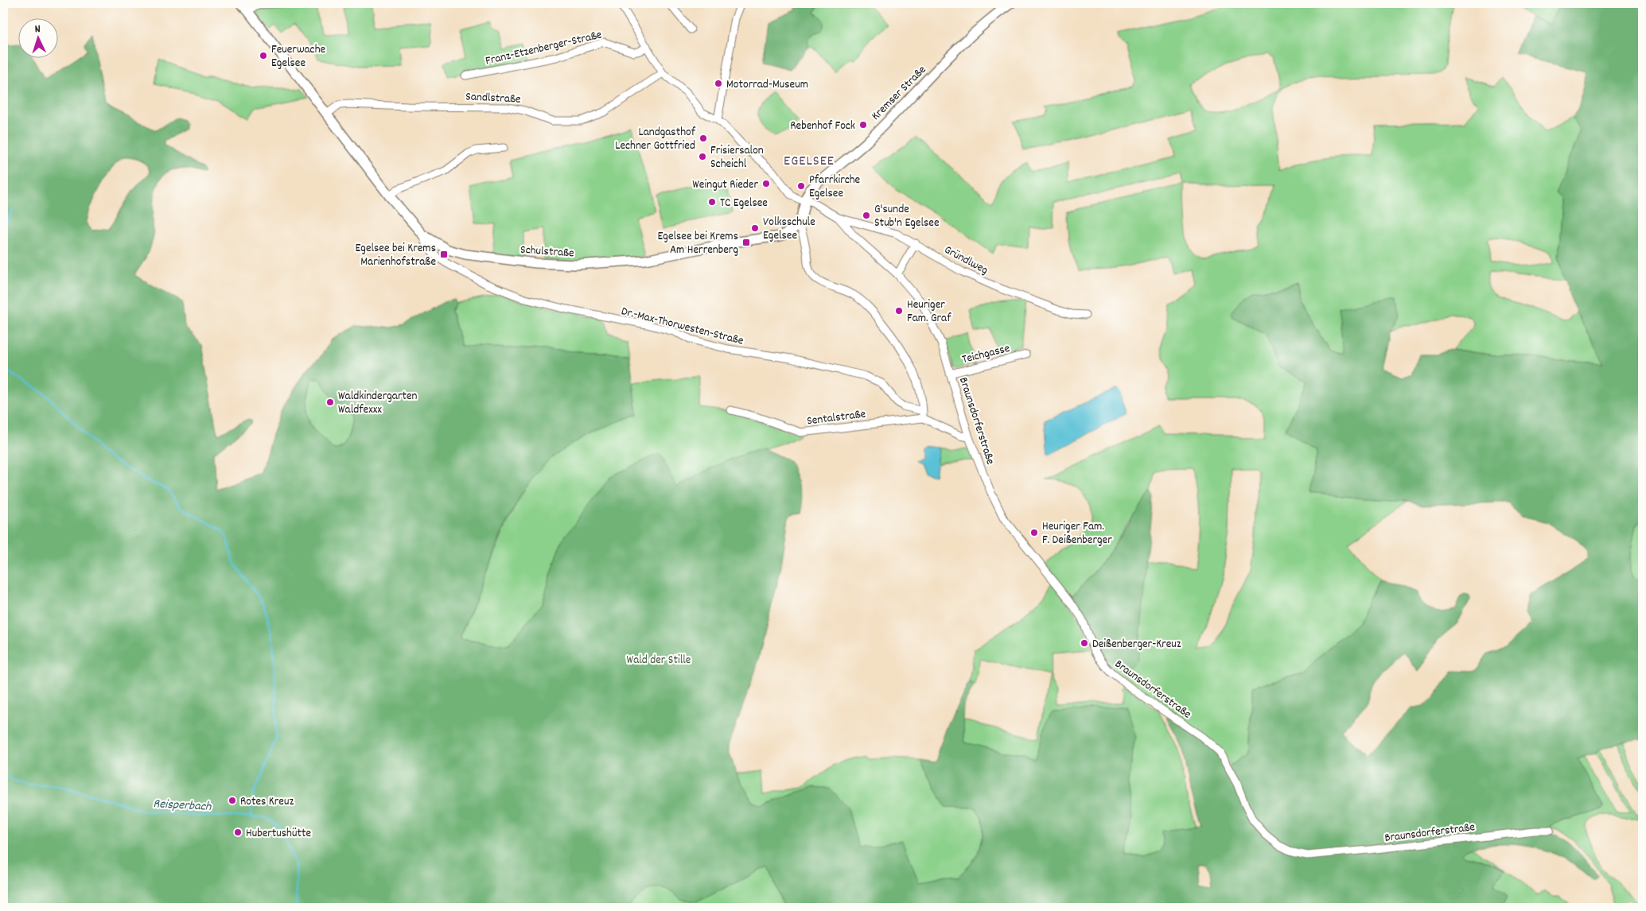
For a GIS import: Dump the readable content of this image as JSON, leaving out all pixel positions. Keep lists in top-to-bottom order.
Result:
{
  "streets": {
    "street": [
      "Franz-Etzenberger-Straße",
      "Kremser Straße",
      "Sandlstraße",
      "Schulstraße",
      "Gründlweg",
      "Dr.-Max-Thorwesten-Straße",
      "Teichgasse",
      "Sentalstraße",
      "Braunsdorferstraße"
    ]
  },
  "crossings": [
    ["Kremser Straße", "Braunsdorferstraße"],
    ["Sandlstraße", "Schulstraße"],
    ["Schulstraße", "Dr.-Max-Thorwesten-Straße"],
    ["Gründlweg", "Braunsdorferstraße"],
    ["Dr.-Max-Thorwesten-Straße", "Sentalstraße"],
    ["Dr.-Max-Thorwesten-Straße", "Braunsdorferstraße"],
    ["Teichgasse", "Braunsdorferstraße"]
  ],
  "districts": ["EGELSEE"],
  "water": ["Reisperbach"],
  "parks": ["Wald der Stille"],
  "places": {
    "other": [
      "Feuerwache Egelsee",
      "Motorrad-Museum",
      "Rebenhof Fock",
      "Landgasthof Lechner Gottfried",
      "Frisiersalon Scheichl",
      "Weingut Rieder",
      "Pfarrkirche Egelsee",
      "TC Egelsee",
      "G'sunde Stub'n Egelsee",
      "Volksschule Egelsee",
      "Heuriger Fam. Graf",
      "Waldkindergarten Waldfexxx",
      "Heuriger Fam. F. Deißenberger",
      "Deißenberger-Kreuz",
      "Rotes Kreuz",
      "Hubertushütte"
    ],
    "transit": ["Egelsee bei Krems Am Herrenberg", "Egelsee bei Krems Marienhofstraße"]
  },
  "north": "top"
}
